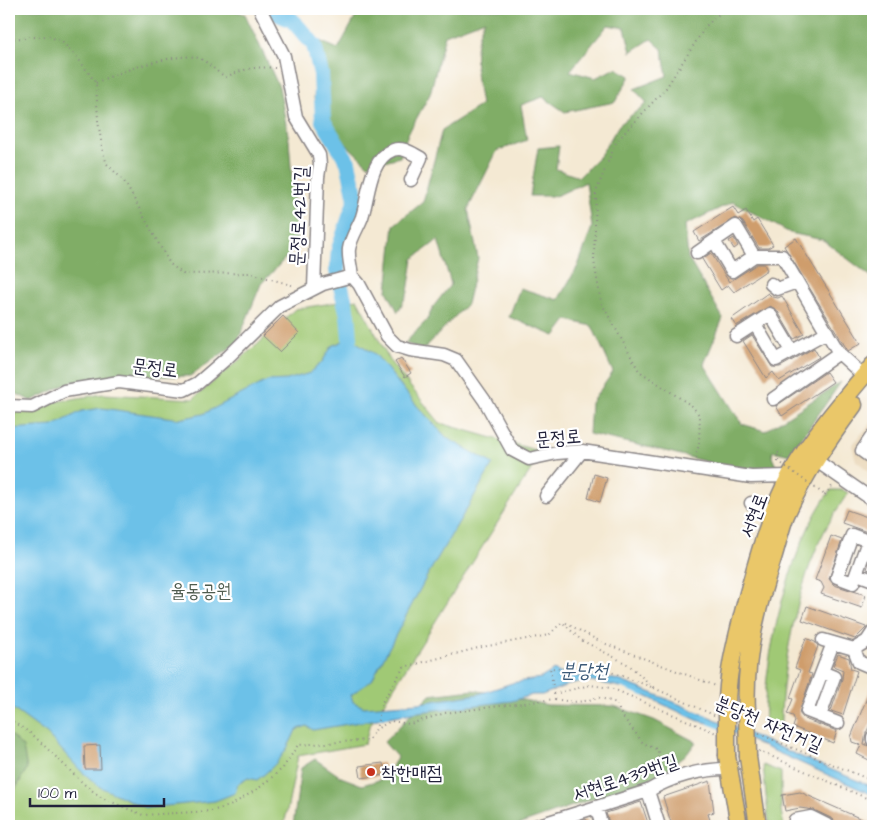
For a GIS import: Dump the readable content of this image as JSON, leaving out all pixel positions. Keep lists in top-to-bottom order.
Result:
{
  "streets": {
    "main road": ["서현로"],
    "street": ["문정로42번길", "문정로", "서현로439번길"],
    "path": ["분당천 자전거길"]
  },
  "crossings": [
    ["문정로42번길", "문정로"],
    ["문정로", "서현로"],
    ["서현로", "분당천 자전거길"],
    ["서현로", "서현로439번길"]
  ],
  "water": ["분당천"],
  "parks": ["율동공원"],
  "places": ["착한매점"],
  "scale_bar": "100 m"
}
